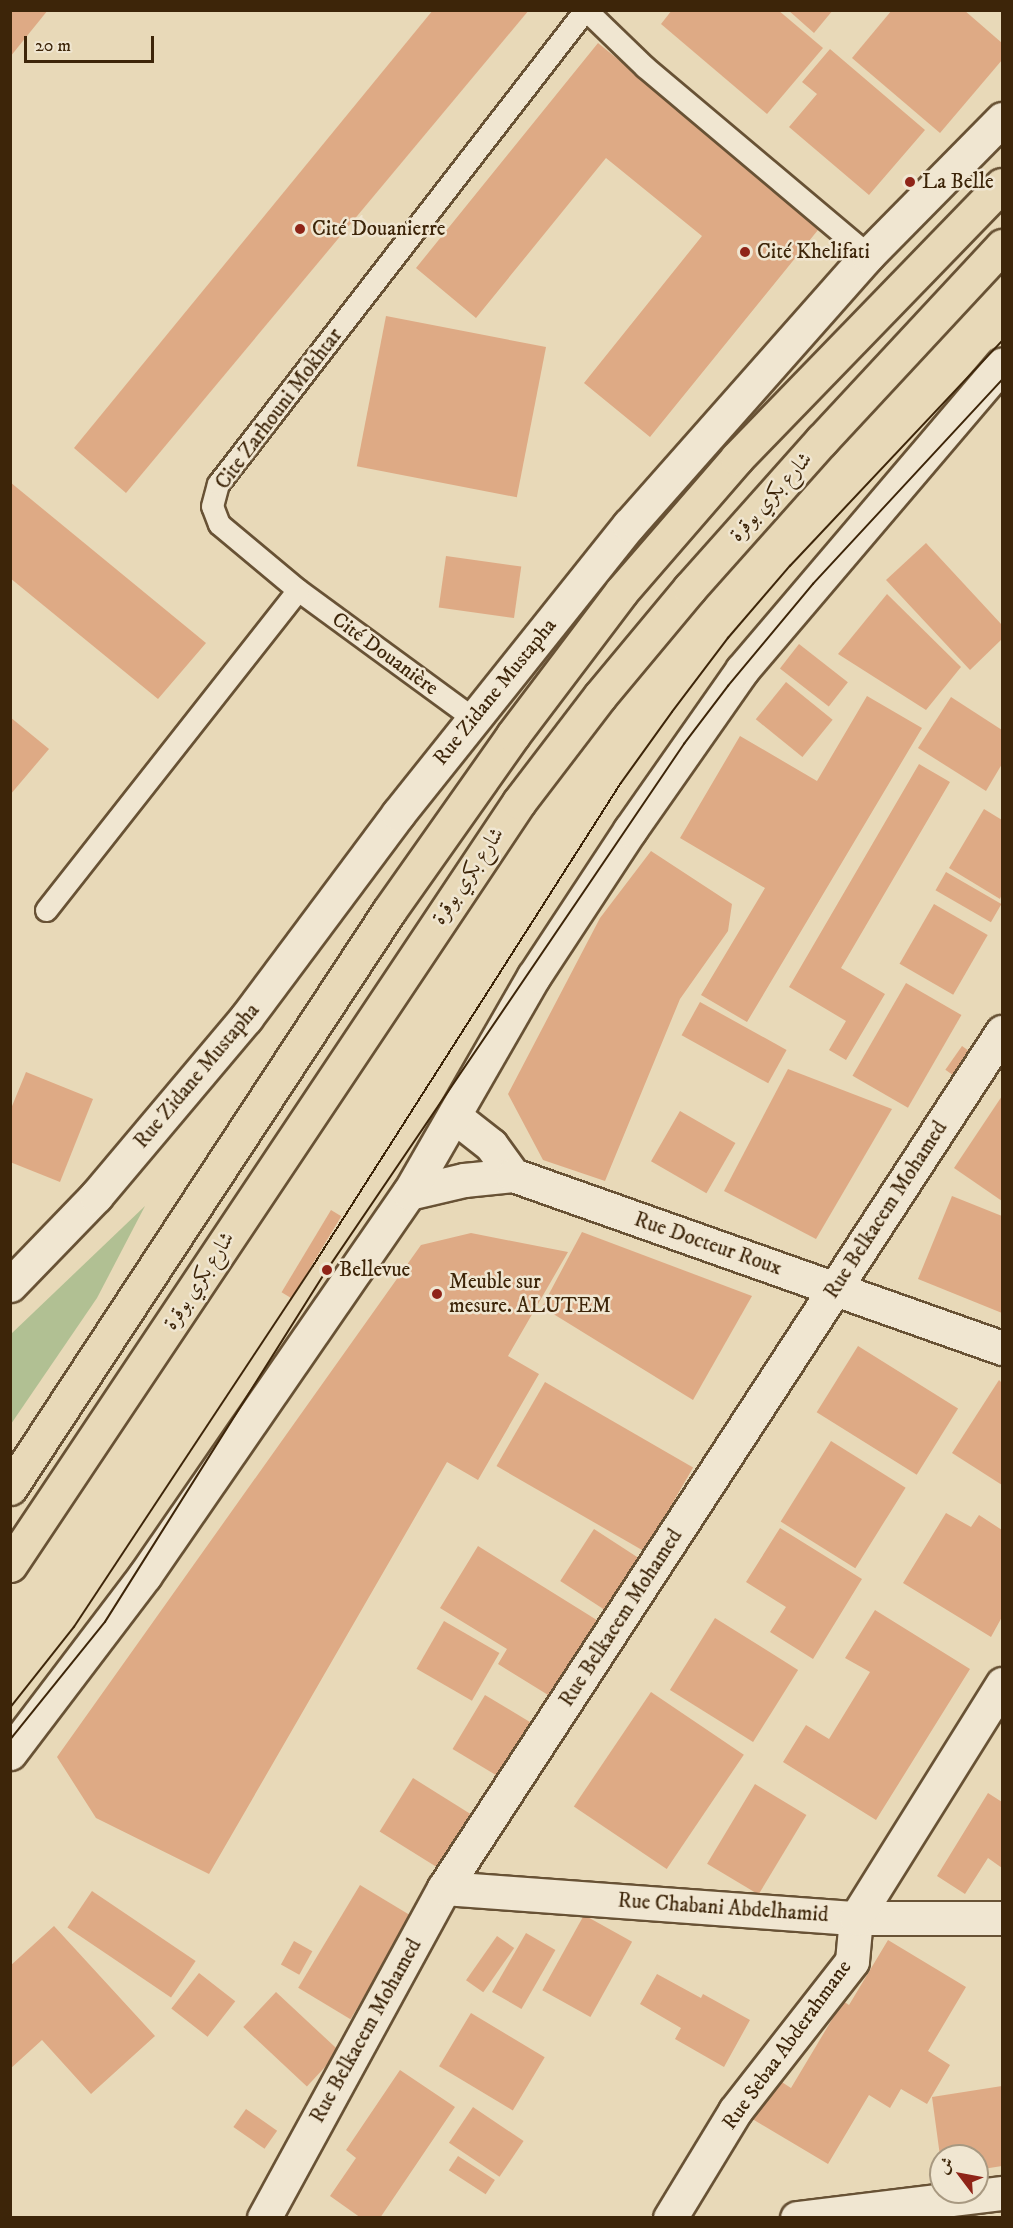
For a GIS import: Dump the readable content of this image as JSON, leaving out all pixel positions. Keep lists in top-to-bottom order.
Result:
{
  "streets": {
    "highway": ["شارع بكري بوقرة"],
    "street": [
      "Rue Zidane Mustapha",
      "Rue Belkacem Mohamed",
      "Rue Docteur Roux",
      "Rue Chabani Abdelhamid",
      "Rue Sebaa Abderahmane"
    ],
    "lane": ["Cite Zarhouni Mokhtar", "Cité Douanière"]
  },
  "crossings": [
    ["Cite Zarhouni Mokhtar", "Cité Douanière"],
    ["Cité Douanière", "Rue Zidane Mustapha"],
    ["Rue Belkacem Mohamed", "Rue Docteur Roux"],
    ["Rue Belkacem Mohamed", "Rue Chabani Abdelhamid"],
    ["Rue Chabani Abdelhamid", "Rue Sebaa Abderahmane"]
  ],
  "places": [
    "La Belle",
    "Cité Douanierre",
    "Cité Khelifati",
    "Bellevue",
    "Meuble sur mesure. ALUTEM"
  ],
  "scale_bar": "20 m",
  "north": "top left"
}
